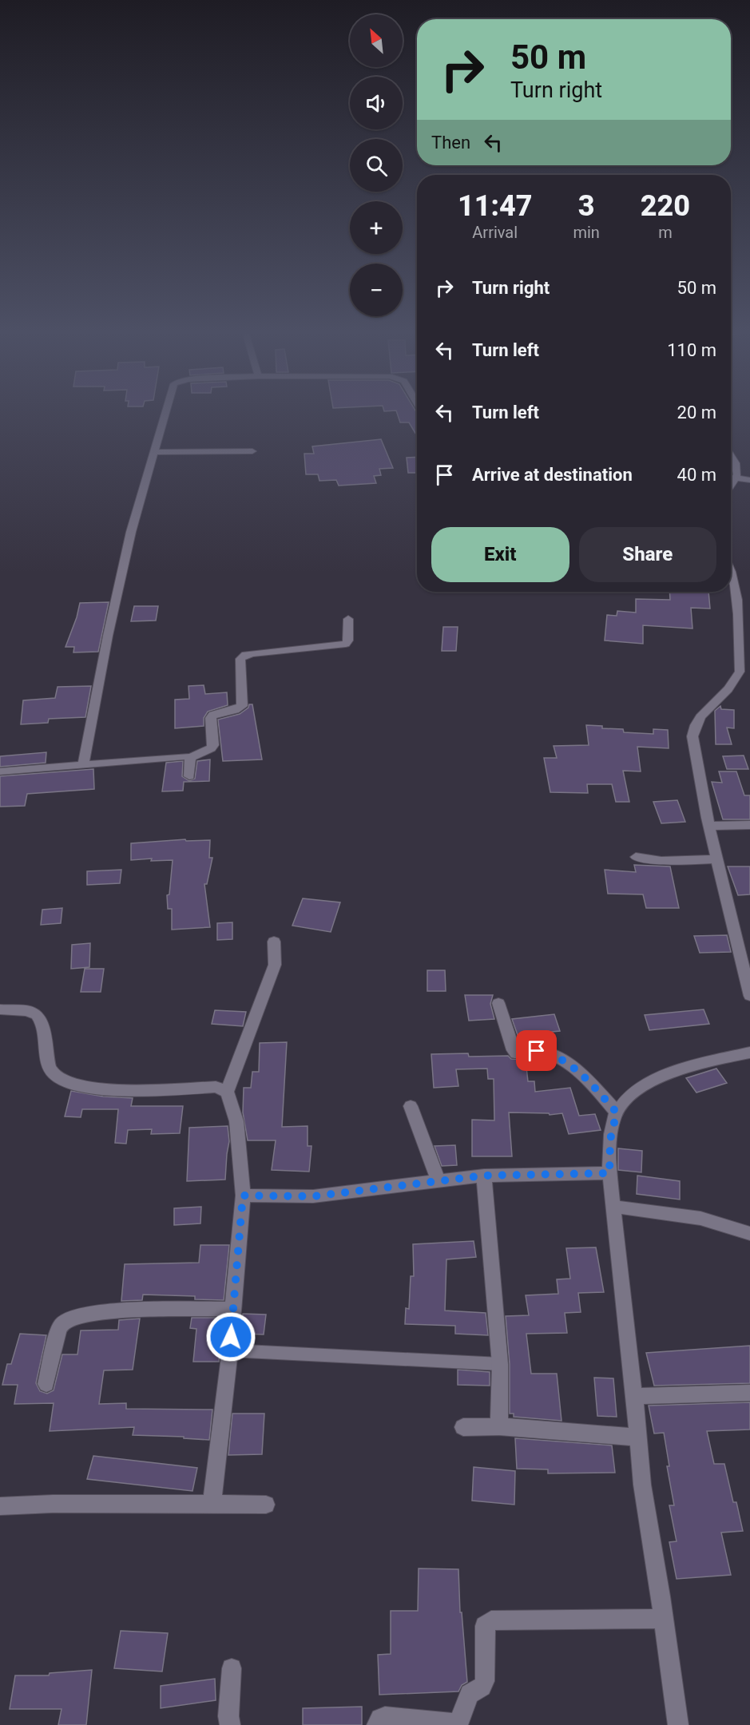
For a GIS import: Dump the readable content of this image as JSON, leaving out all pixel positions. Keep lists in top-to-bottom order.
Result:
{
  "north": "top left",
  "page": {
    "map_buttons": ["+", "−"],
    "turn": ["50 m", "Turn right"],
    "then": "Then",
    "eta": [
      "11:47",
      "Arrival",
      "3",
      "min",
      "220",
      "m"
    ],
    "list": [
      {
        "name": "Turn right",
        "value": "50 m"
      },
      {
        "name": "Turn left",
        "value": "110 m"
      },
      {
        "name": "Turn left",
        "value": "20 m"
      },
      {
        "name": "Arrive at destination",
        "value": "40 m"
      }
    ],
    "buttons": ["Exit", "Share"]
  }
}
